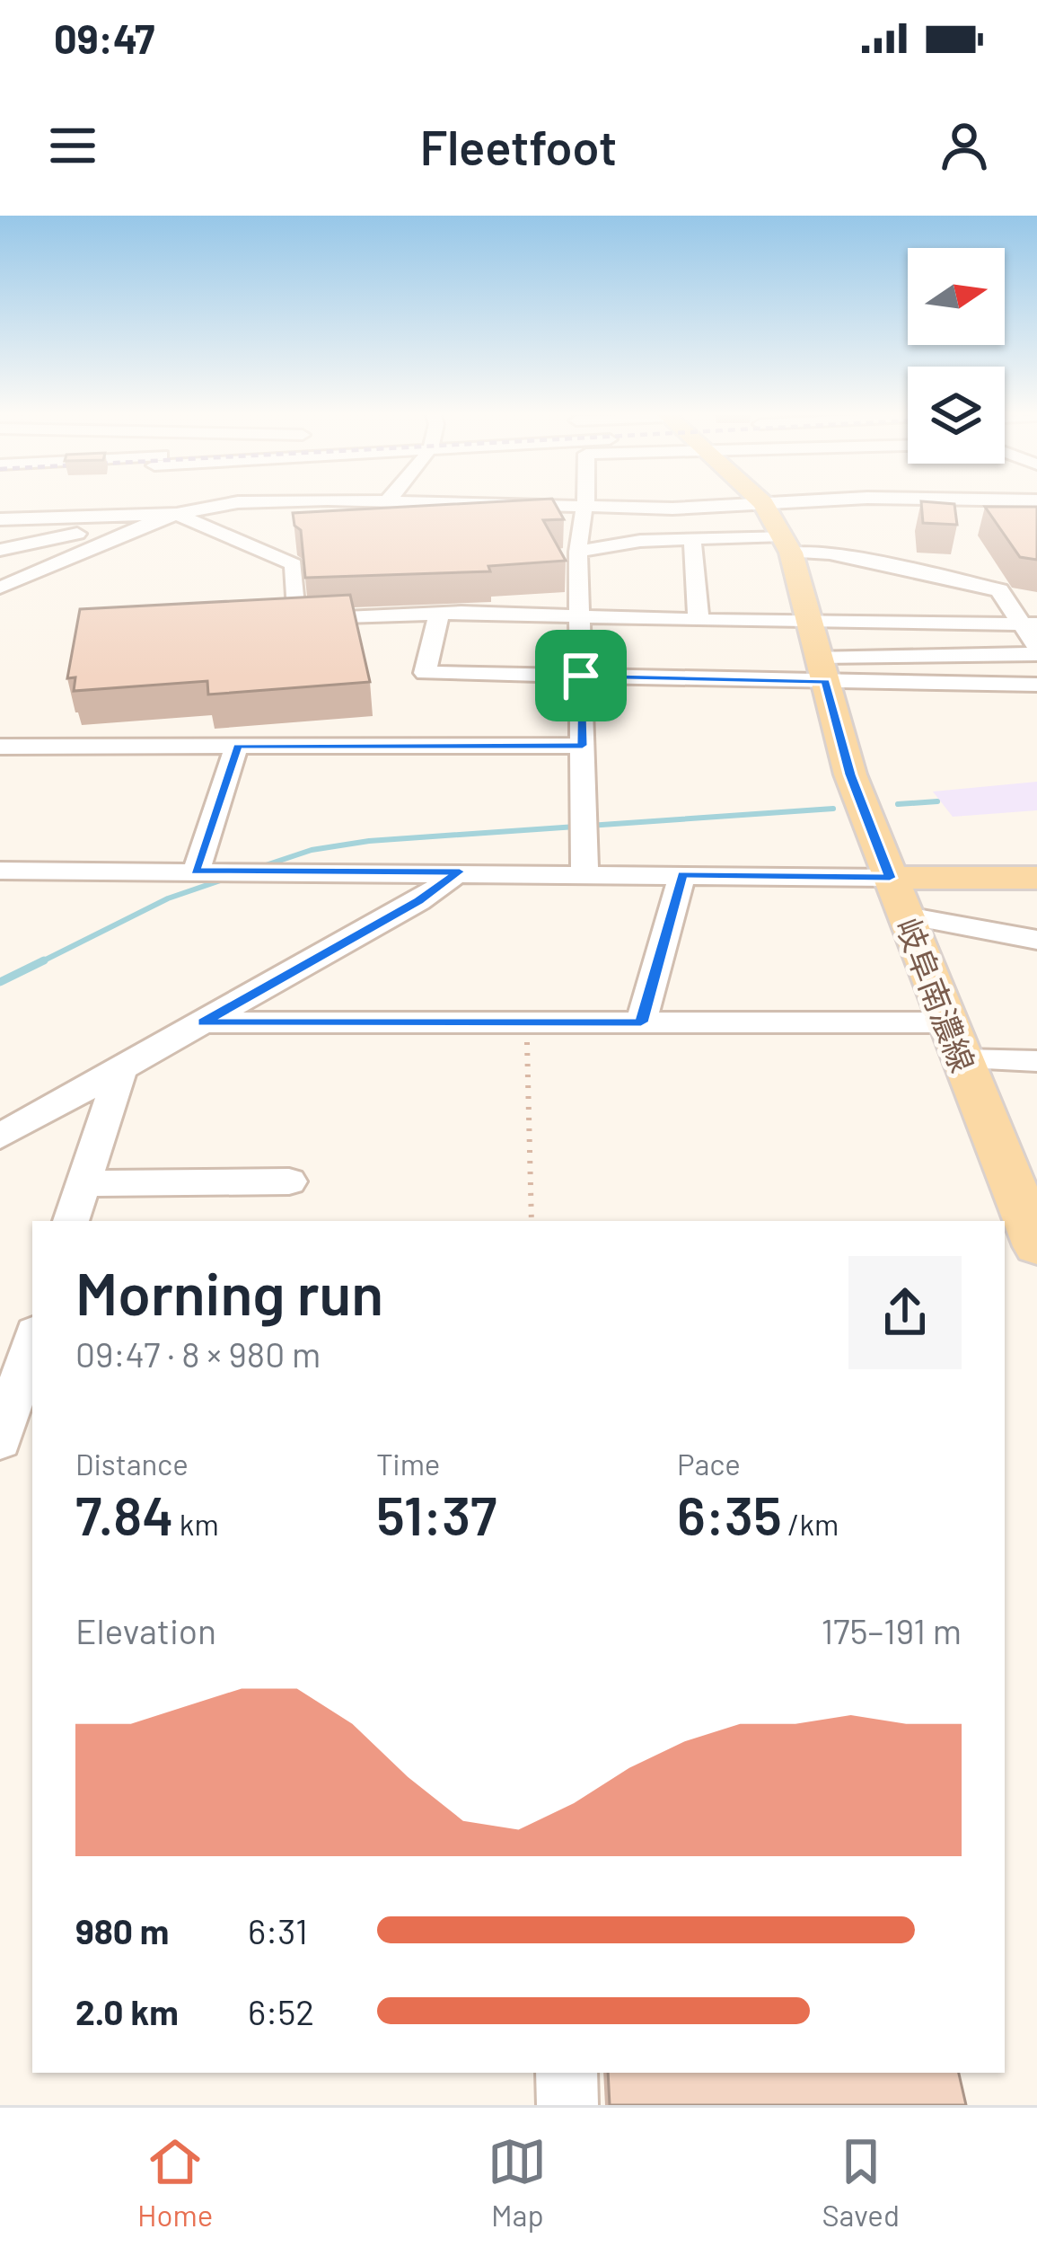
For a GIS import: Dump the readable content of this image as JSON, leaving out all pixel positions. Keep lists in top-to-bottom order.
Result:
{
  "streets": {
    "main road": ["岐阜南濃線"]
  },
  "north": "right",
  "page": {
    "status": "09:47",
    "header": "Fleetfoot",
    "heading": ["Morning run", "09:47 · 8 × 980 m"],
    "stats": [
      ["Distance", "7.84 km"],
      ["Time", "51:37"],
      ["Pace", "6:35 /km"]
    ],
    "chart": ["Elevation", "175–191 m"],
    "list": [
      {
        "name": "980 m",
        "note": "6:31"
      },
      {
        "name": "2.0 km",
        "note": "6:52"
      }
    ],
    "tabs": ["Home", "Map", "Saved"]
  }
}
